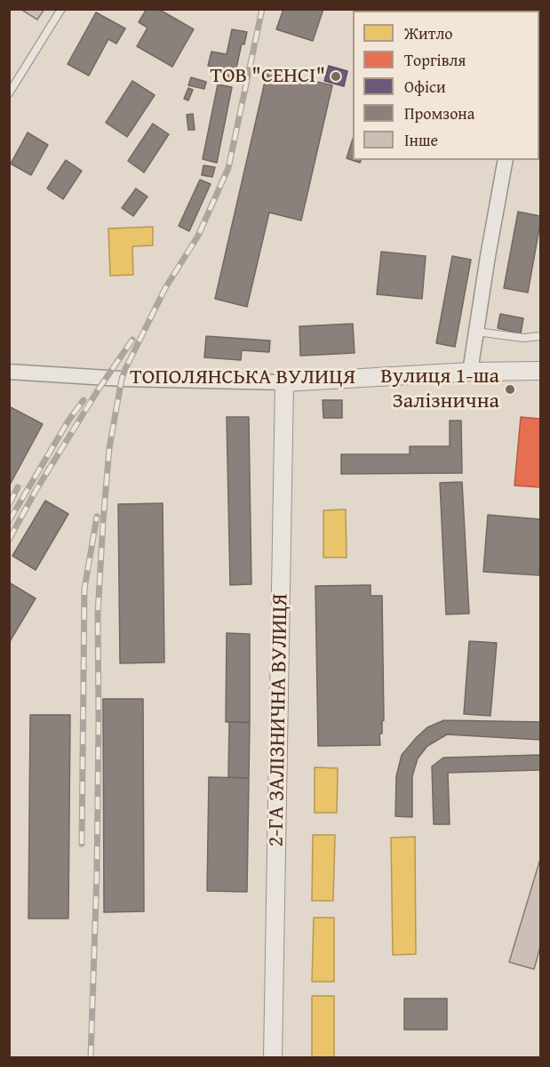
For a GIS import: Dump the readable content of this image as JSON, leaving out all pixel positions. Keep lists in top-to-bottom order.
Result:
{
  "streets": {
    "street": ["ТОПОЛЯНСЬКА ВУЛИЦЯ", "2-ГА ЗАЛІЗНИЧНА ВУЛИЦЯ"]
  },
  "crossings": [
    ["ТОПОЛЯНСЬКА ВУЛИЦЯ", "2-ГА ЗАЛІЗНИЧНА ВУЛИЦЯ"]
  ],
  "places": ["ТОВ \"СЕНСІ\"", "Вулиця 1-ша Залізнична"],
  "legend": [
    "Житло",
    "Торгівля",
    "Офіси",
    "Промзона",
    "Інше"
  ]
}
